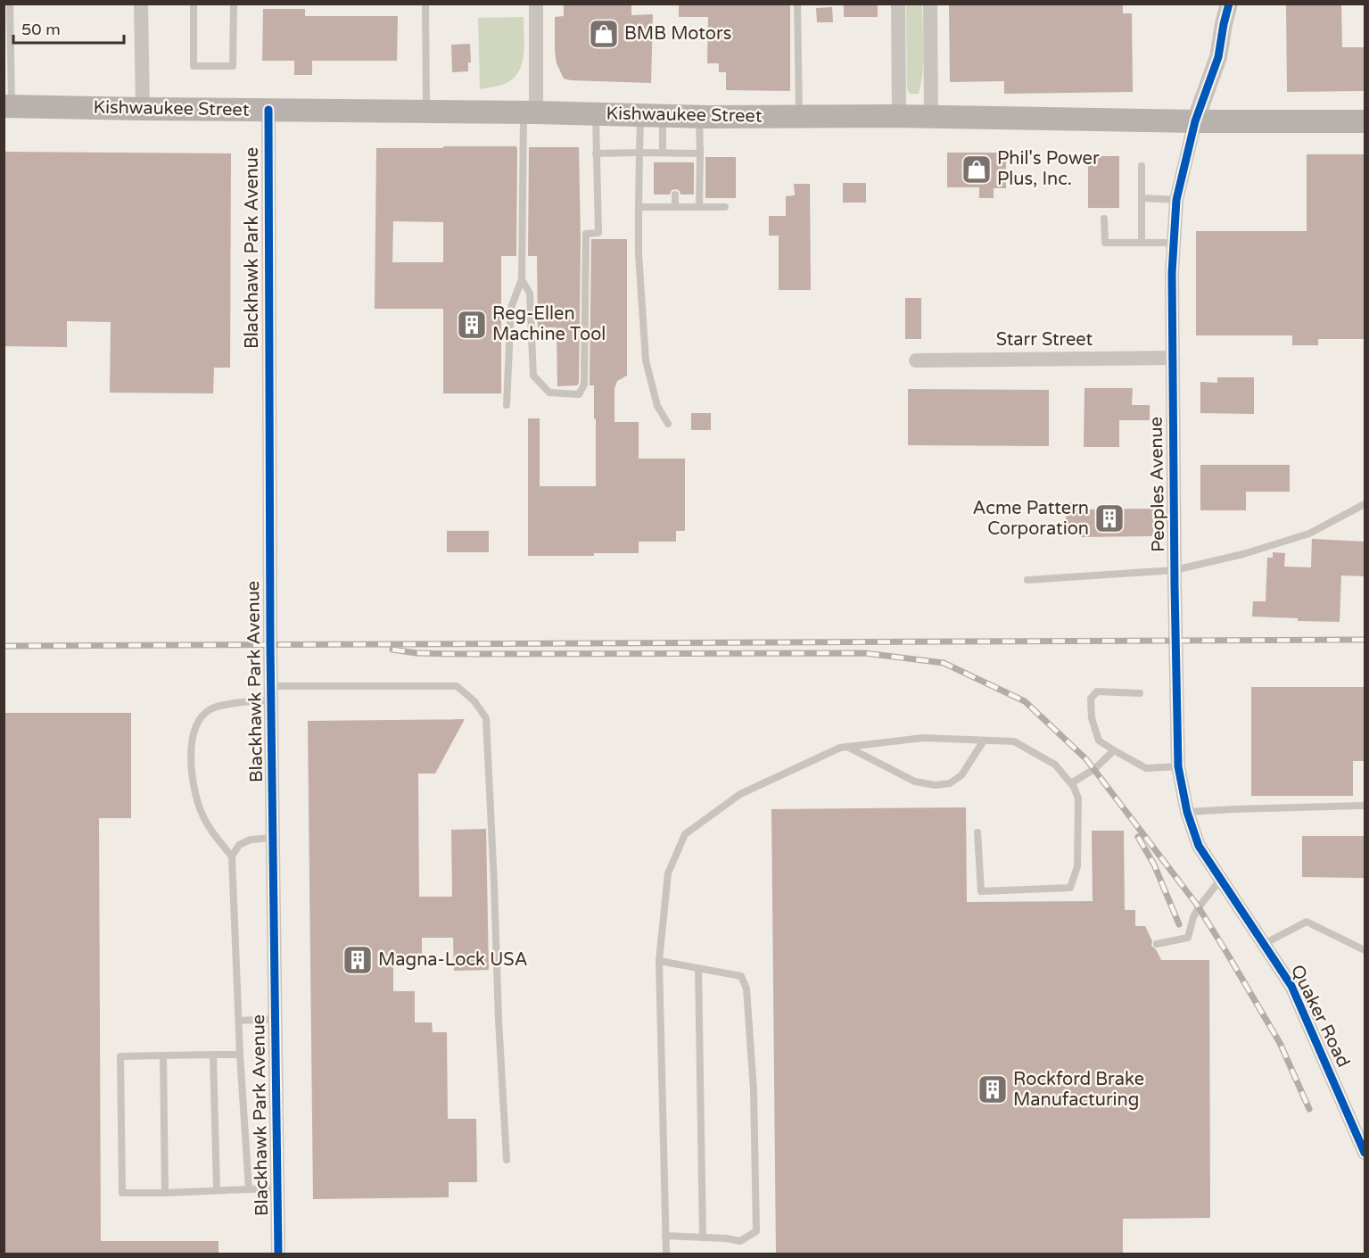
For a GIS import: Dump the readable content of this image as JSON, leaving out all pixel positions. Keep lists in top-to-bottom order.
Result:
{
  "streets": {
    "main road": ["Kishwaukee Street"],
    "street": [
      "Blackhawk Park Avenue",
      "Starr Street",
      "Peoples Avenue",
      "Quaker Road"
    ]
  },
  "crossings": [
    ["Kishwaukee Street", "Blackhawk Park Avenue"],
    ["Kishwaukee Street", "Peoples Avenue"],
    ["Starr Street", "Peoples Avenue"],
    ["Peoples Avenue", "Quaker Road"]
  ],
  "places": {
    "shop": ["BMB Motors", "Phil's Power Plus, Inc."],
    "building": [
      "Reg-Ellen Machine Tool",
      "Acme Pattern Corporation",
      "Magna-Lock USA",
      "Rockford Brake Manufacturing"
    ]
  },
  "scale_bar": "50 m"
}
